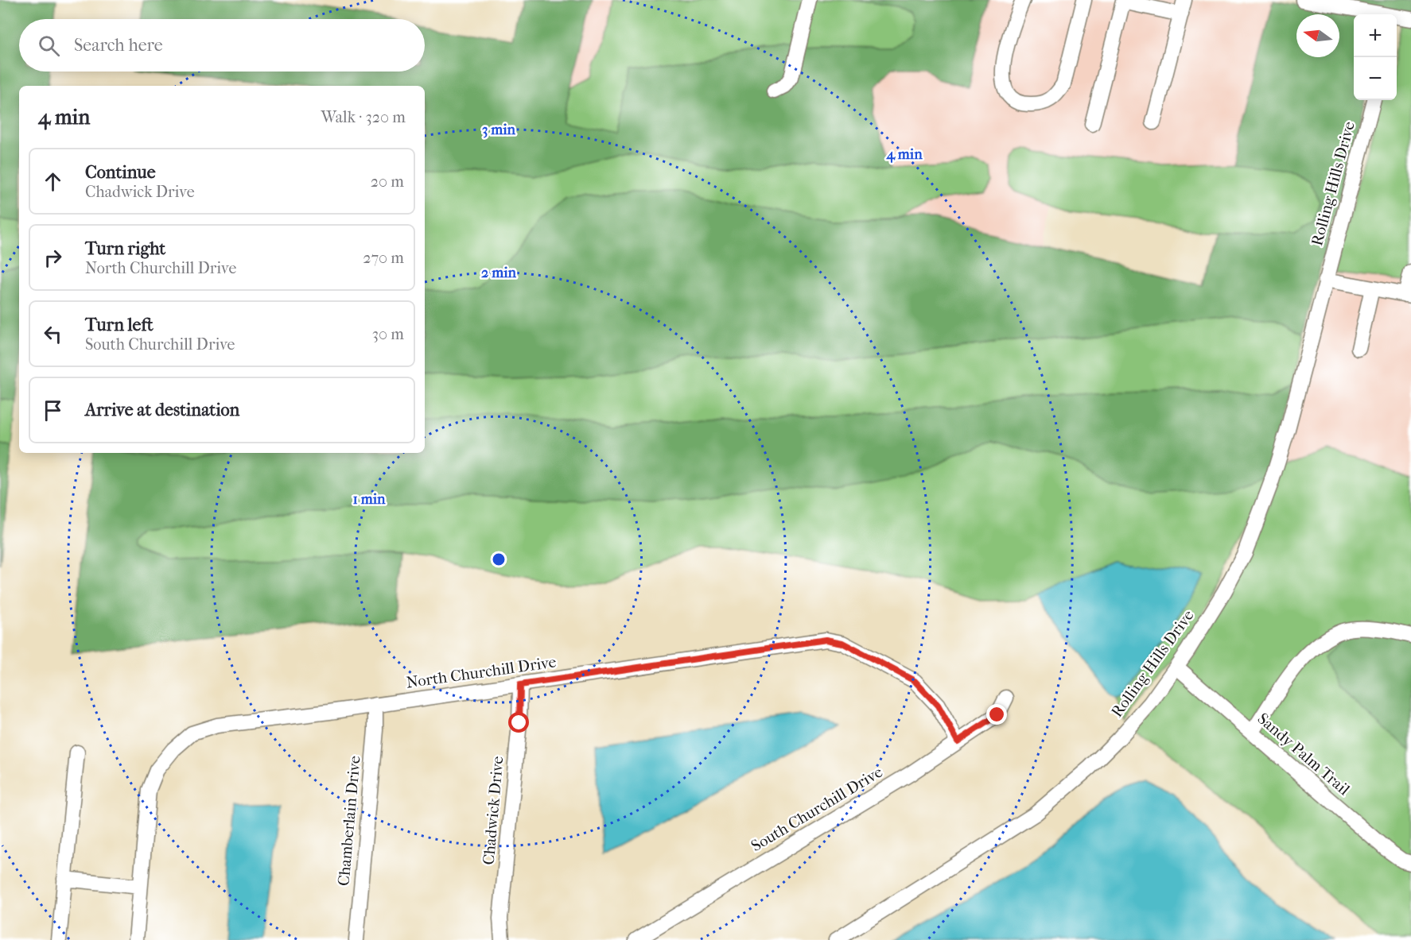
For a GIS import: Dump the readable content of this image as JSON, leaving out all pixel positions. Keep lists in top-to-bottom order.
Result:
{
  "streets": {
    "street": [
      "Rolling Hills Drive",
      "North Churchill Drive",
      "Sandy Palm Trail",
      "South Churchill Drive",
      "Chadwick Drive",
      "Chamberlain Drive"
    ]
  },
  "crossings": [
    ["Rolling Hills Drive", "Sandy Palm Trail"],
    ["North Churchill Drive", "South Churchill Drive"],
    ["North Churchill Drive", "Chadwick Drive"],
    ["North Churchill Drive", "Chamberlain Drive"]
  ],
  "north": "left",
  "page": {
    "map_buttons": ["+", "−"],
    "search": "Search here",
    "heading": ["4 min", "Walk · 320 m"],
    "list": [
      ["Continue", "Chadwick Drive", "20 m"],
      ["Turn right", "North Churchill Drive", "270 m"],
      ["Turn left", "South Churchill Drive", "30 m"],
      "Arrive at destination"
    ]
  },
  "rings": [
    "3 min",
    "4 min",
    "2 min",
    "1 min"
  ]
}
